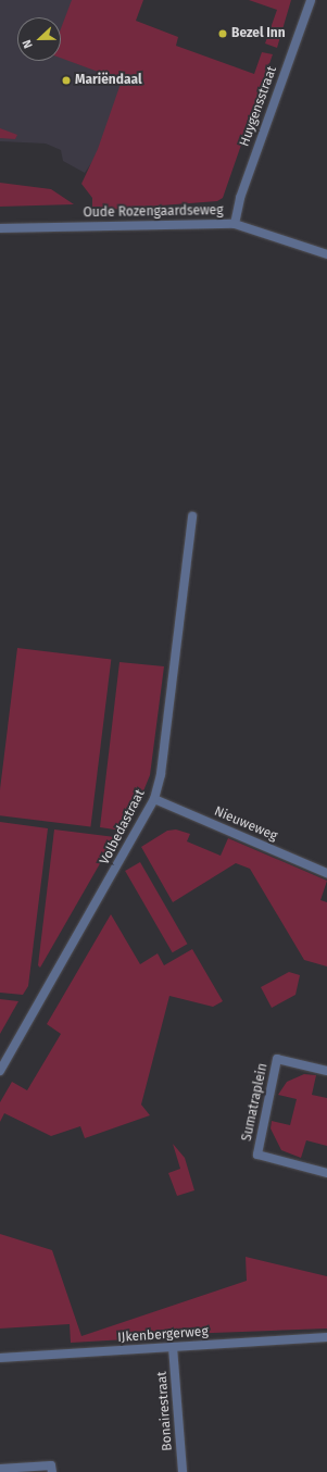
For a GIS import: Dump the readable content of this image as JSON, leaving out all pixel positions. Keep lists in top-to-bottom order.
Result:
{
  "streets": {
    "street": [
      "Huygensstraat",
      "Oude Rozengaardseweg",
      "Nieuweweg",
      "Volbedastraat",
      "Sumatraplein",
      "IJkenbergerweg",
      "Bonairestraat"
    ]
  },
  "crossings": [
    ["Huygensstraat", "Oude Rozengaardseweg"],
    ["Nieuweweg", "Volbedastraat"],
    ["IJkenbergerweg", "Bonairestraat"]
  ],
  "places": ["Bezel Inn", "Mariëndaal"],
  "north": "left"
}
